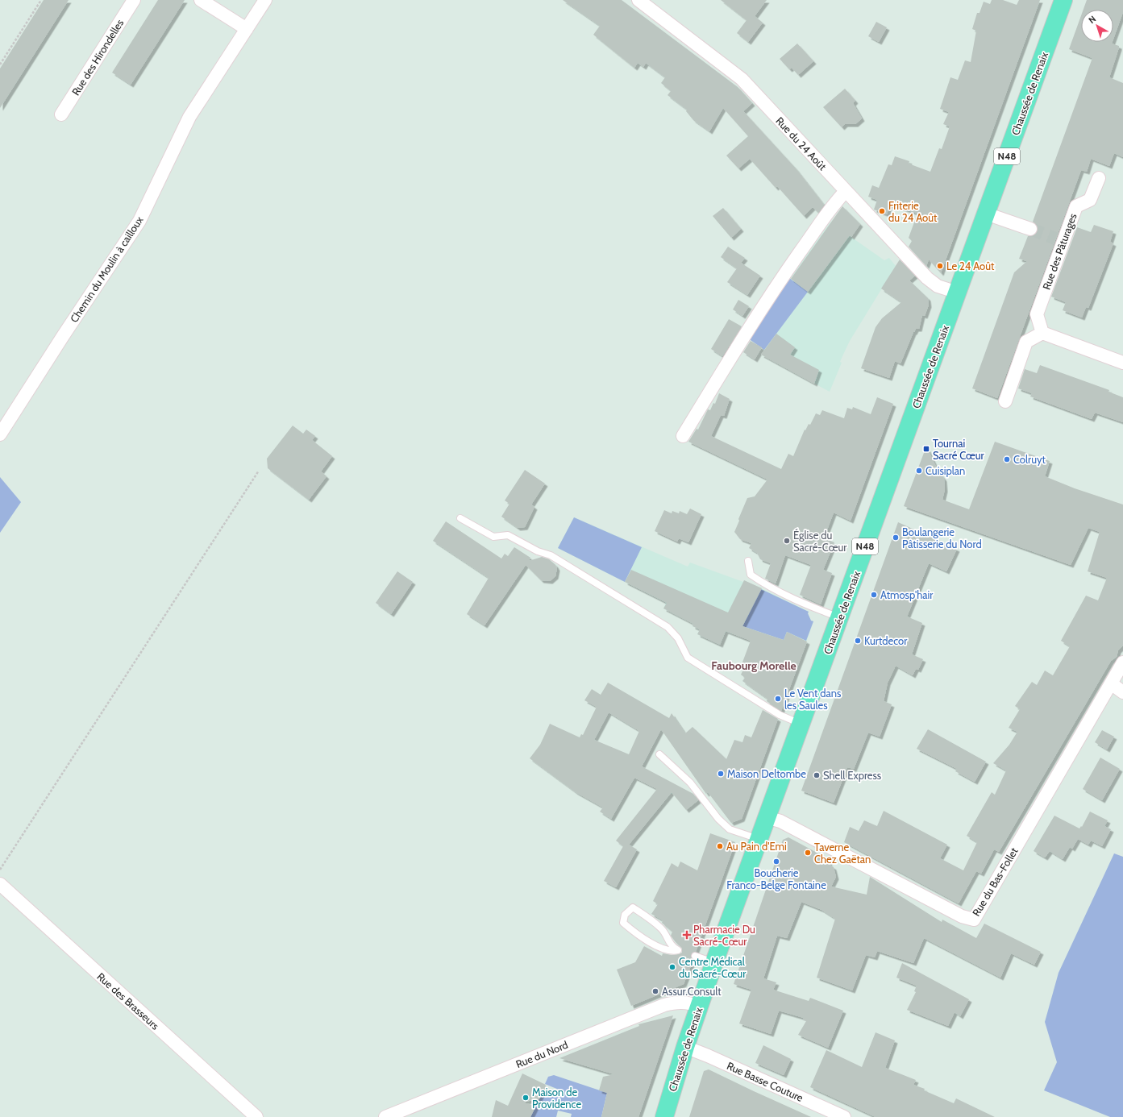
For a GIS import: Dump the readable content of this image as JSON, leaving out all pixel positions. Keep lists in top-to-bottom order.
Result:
{
  "streets": {
    "main road": ["Chaussée de Renaix", "N48"],
    "street": [
      "Rue des Hirondelles",
      "Rue du 24 Août",
      "Rue des Pâturages",
      "Chemin du Moulin à cailloux",
      "Rue du Bas-Follet",
      "Rue des Brasseurs",
      "Rue du Nord",
      "Rue Basse Couture"
    ]
  },
  "crossings": [
    ["Chaussée de Renaix", "Rue du 24 Août"],
    ["Chaussée de Renaix", "Rue du Bas-Follet"],
    ["Chaussée de Renaix", "Rue du Nord"],
    ["Chaussée de Renaix", "Rue Basse Couture"]
  ],
  "districts": ["Faubourg Morelle"],
  "places": {
    "other": [
      "Friterie du 24 Août",
      "Le 24 Août",
      "Colruyt",
      "Cuisiplan",
      "Boulangerie Pâtisserie du Nord",
      "Église du Sacré-Cœur",
      "Atmosp'hair",
      "Kurtdecor",
      "Le Vent dans les Saules",
      "Maison Deltombe",
      "Shell Express",
      "Au Pain d'Emi",
      "Taverne Chez Gaëtan",
      "Boucherie Franco-Belge Fontaine",
      "Centre Médical du Sacré-Cœur",
      "Assur.Consult",
      "Maison de Providence"
    ],
    "transit": ["Tournai Sacré Cœur"],
    "health": ["Pharmacie Du Sacré-Cœur"]
  },
  "north": "top left"
}
